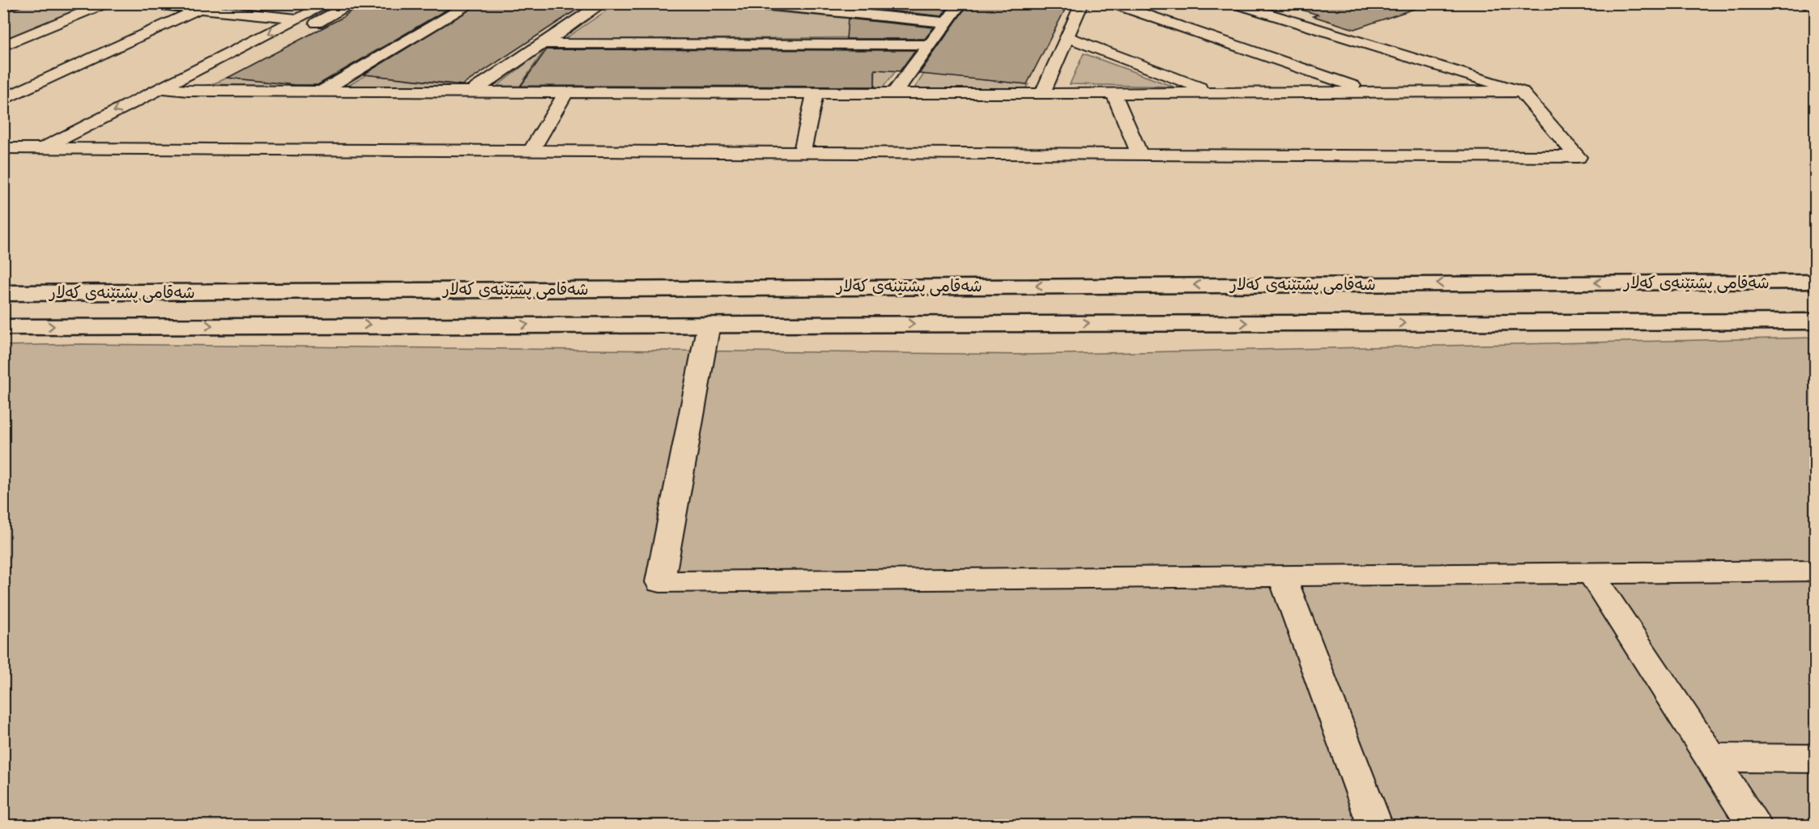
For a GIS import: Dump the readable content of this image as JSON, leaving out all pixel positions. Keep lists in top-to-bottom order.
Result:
{
  "streets": {
    "highway": ["شەقامی پشتێنەی کەلار"]
  }
}
